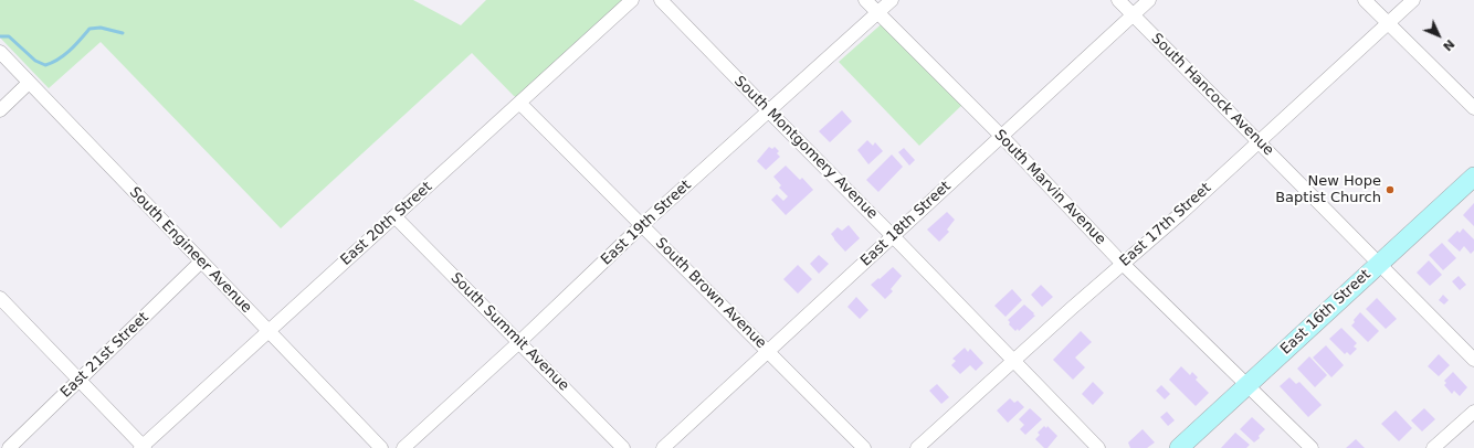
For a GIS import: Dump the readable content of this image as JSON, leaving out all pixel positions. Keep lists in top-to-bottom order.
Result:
{
  "streets": {
    "street": [
      "South Hancock Avenue",
      "South Montgomery Avenue",
      "South Marvin Avenue",
      "East 19th Street",
      "East 20th Street",
      "East 18th Street",
      "East 17th Street",
      "South Engineer Avenue",
      "South Brown Avenue",
      "East 16th Street",
      "South Summit Avenue",
      "East 21st Street"
    ]
  },
  "crossings": [
    ["South Hancock Avenue", "East 18th Street"],
    ["South Hancock Avenue", "East 17th Street"],
    ["South Hancock Avenue", "East 16th Street"],
    ["South Montgomery Avenue", "East 19th Street"],
    ["South Montgomery Avenue", "East 18th Street"],
    ["South Montgomery Avenue", "East 17th Street"],
    ["South Marvin Avenue", "East 19th Street"],
    ["South Marvin Avenue", "East 18th Street"],
    ["South Marvin Avenue", "East 17th Street"],
    ["South Marvin Avenue", "East 16th Street"],
    ["East 19th Street", "South Brown Avenue"],
    ["East 19th Street", "South Summit Avenue"],
    ["East 20th Street", "South Engineer Avenue"],
    ["East 20th Street", "South Brown Avenue"],
    ["East 20th Street", "South Summit Avenue"],
    ["East 18th Street", "South Brown Avenue"],
    ["South Engineer Avenue", "East 21st Street"]
  ],
  "places": ["New Hope Baptist Church"],
  "north": "bottom right"
}
